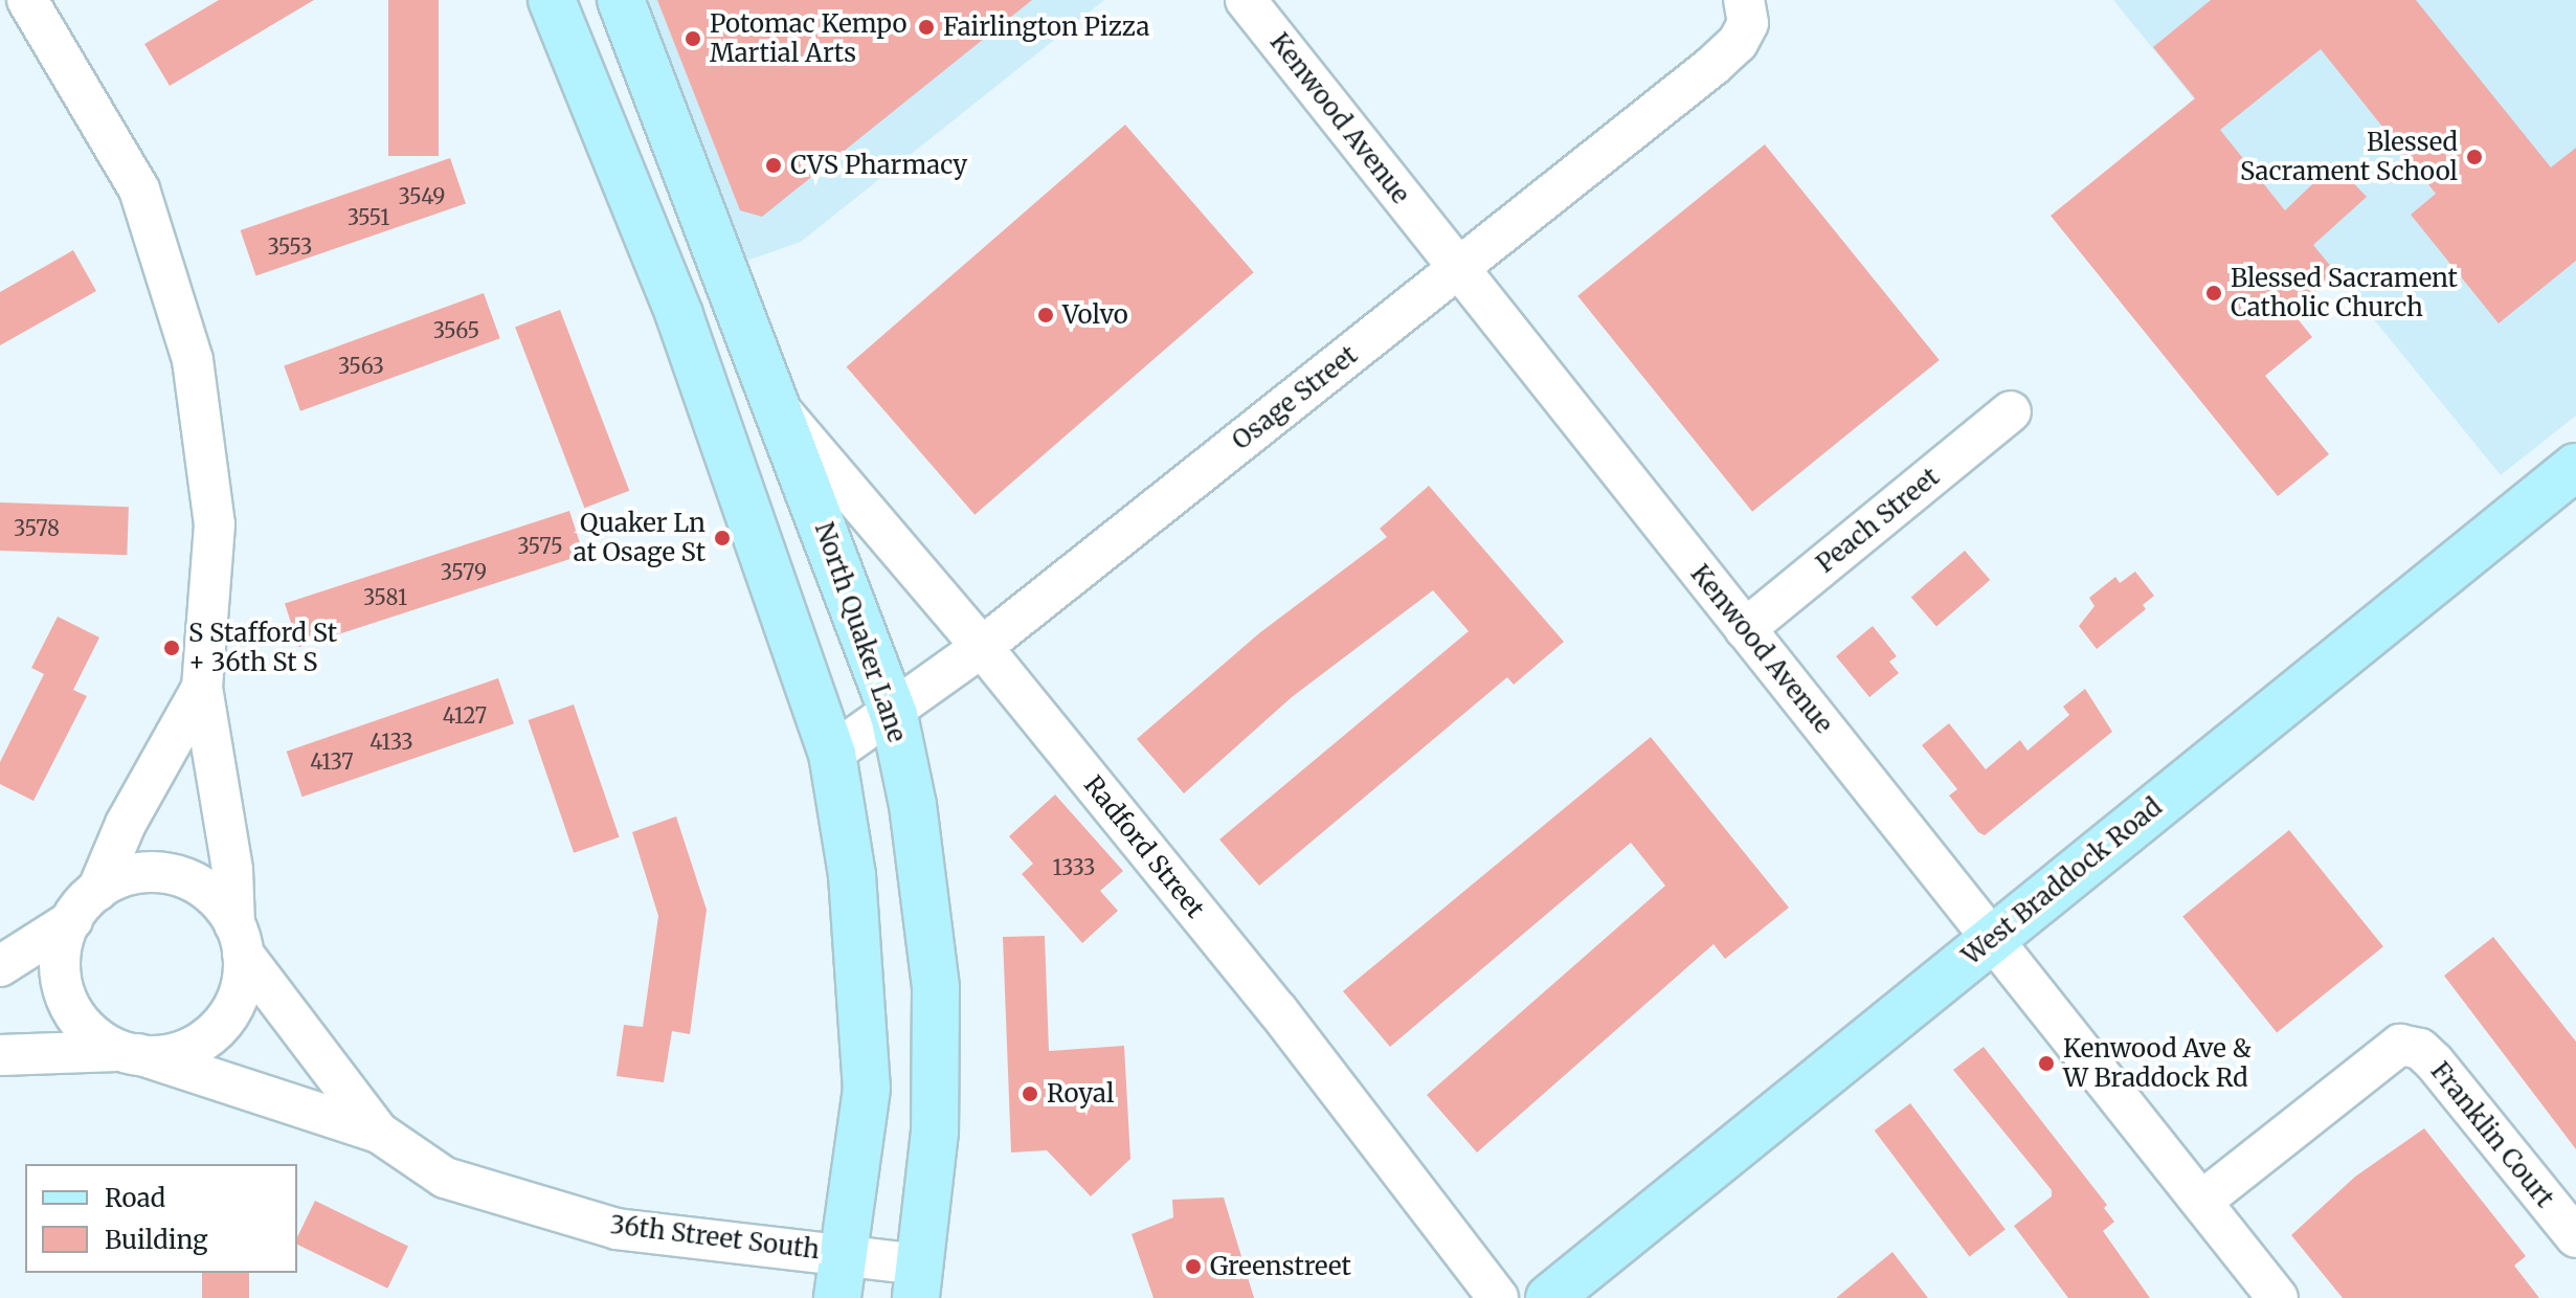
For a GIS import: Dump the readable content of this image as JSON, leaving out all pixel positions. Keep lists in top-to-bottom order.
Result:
{
  "streets": {
    "main road": ["North Quaker Lane", "West Braddock Road"],
    "street": [
      "Kenwood Avenue",
      "Osage Street",
      "Peach Street",
      "Radford Street",
      "Franklin Court",
      "36th Street South"
    ]
  },
  "crossings": [
    ["Kenwood Avenue", "Osage Street"],
    ["Kenwood Avenue", "Peach Street"],
    ["Kenwood Avenue", "West Braddock Road"],
    ["Kenwood Avenue", "Franklin Court"],
    ["Osage Street", "North Quaker Lane"],
    ["Osage Street", "Radford Street"],
    ["North Quaker Lane", "Radford Street"],
    ["North Quaker Lane", "36th Street South"]
  ],
  "places": [
    "Fairlington Pizza",
    "Potomac Kempo Martial Arts",
    "Blessed Sacrament School",
    "CVS Pharmacy",
    "Blessed Sacrament Catholic Church",
    "Volvo",
    "Quaker Ln at Osage St",
    "S Stafford St + 36th St S",
    "Kenwood Ave & W Braddock Rd",
    "Royal",
    "Greenstreet"
  ],
  "house_numbers": [
    "3549",
    "3551",
    "3553",
    "3565",
    "3563",
    "3578",
    "3575",
    "3579",
    "3581",
    "4127",
    "4133",
    "4137",
    "1333"
  ],
  "legend": ["Road", "Building"]
}
